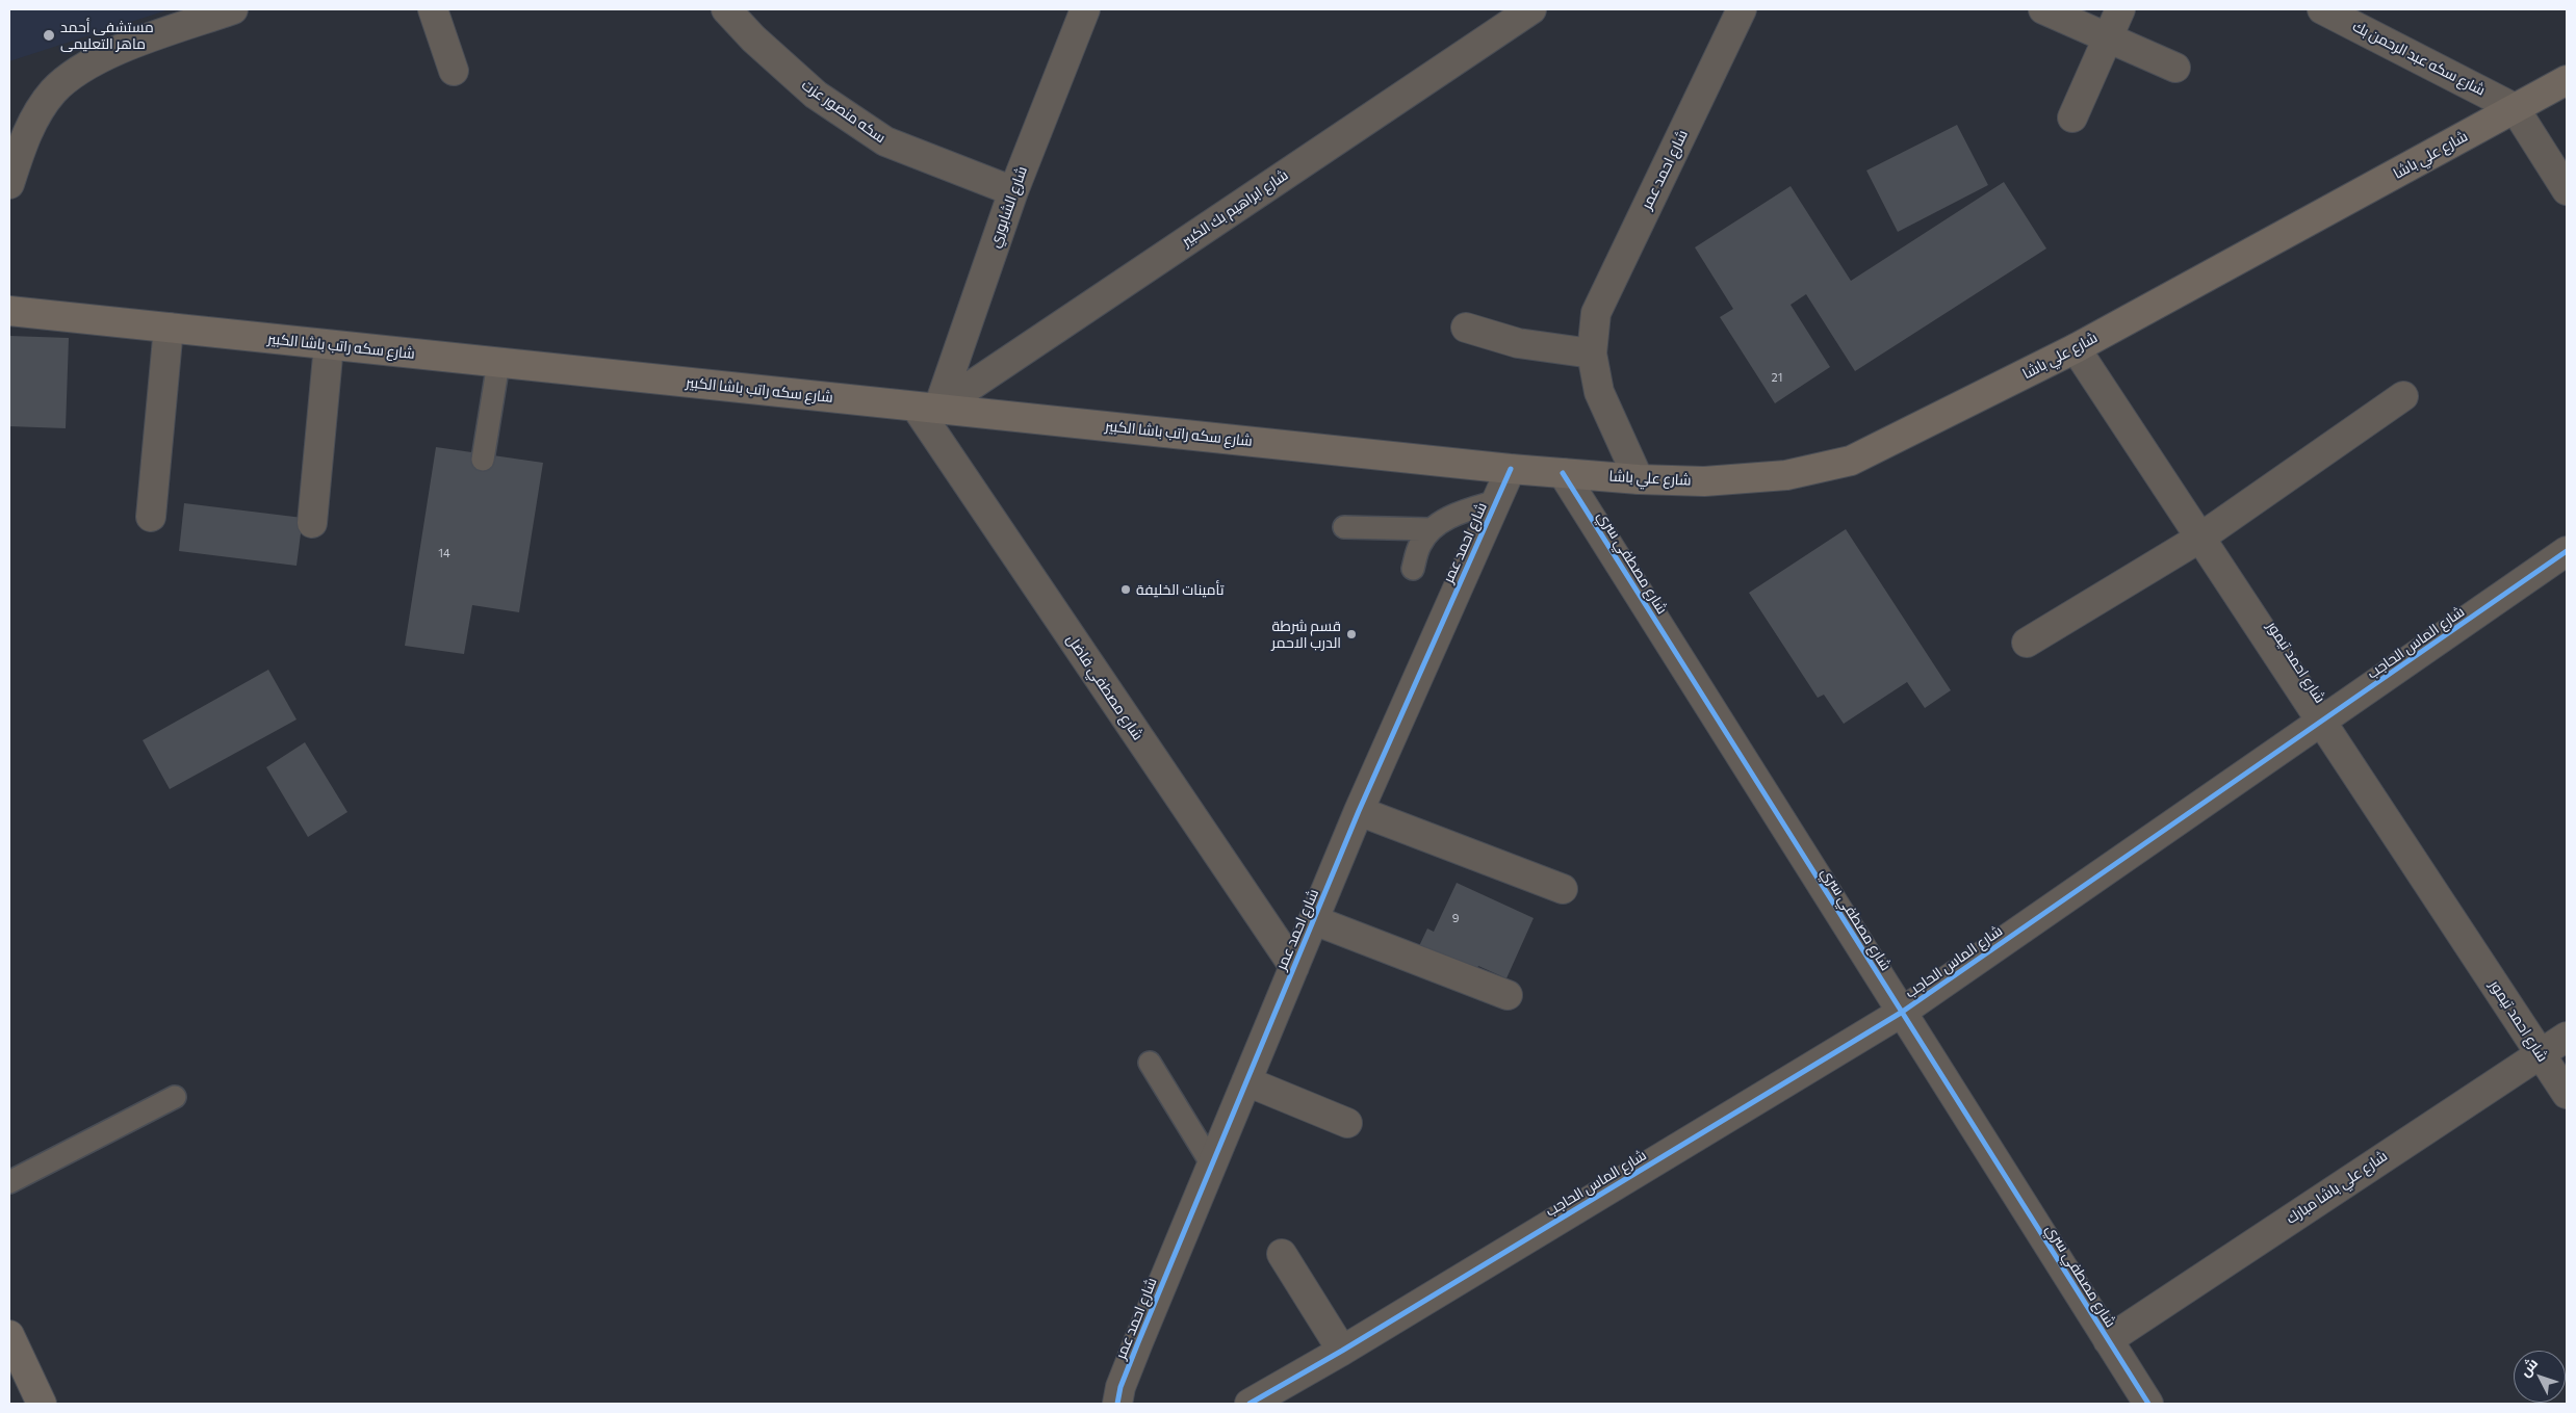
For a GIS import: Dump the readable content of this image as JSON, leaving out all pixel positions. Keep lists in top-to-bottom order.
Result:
{
  "streets": {
    "main road": ["شارع علي باشا", "شارع سكه راتب باشا الكبير"],
    "street": [
      "شارع سكه عبد الرحمن بك",
      "سكه منصور عزت",
      "شارع احمد عمر",
      "شارع الشابوري",
      "شارع ابراهيم بك الكبير",
      "شارع مصطفي سري",
      "شارع الماس الحاجب",
      "شارع احمد تيمور",
      "شارع مصطفي فاضل",
      "شارع علي باشا مبارك"
    ]
  },
  "crossings": [
    ["شارع سكه عبد الرحمن بك", "شارع علي باشا"],
    ["سكه منصور عزت", "شارع الشابوري"],
    ["شارع علي باشا", "شارع احمد عمر"],
    ["شارع علي باشا", "شارع سكه راتب باشا الكبير"],
    ["شارع علي باشا", "شارع مصطفي سري"],
    ["شارع علي باشا", "شارع احمد تيمور"],
    ["شارع احمد عمر", "شارع سكه راتب باشا الكبير"],
    ["شارع احمد عمر", "شارع مصطفي فاضل"],
    ["شارع الشابوري", "شارع ابراهيم بك الكبير"],
    ["شارع الشابوري", "شارع سكه راتب باشا الكبير"],
    ["شارع الشابوري", "شارع مصطفي فاضل"],
    ["شارع ابراهيم بك الكبير", "شارع سكه راتب باشا الكبير"],
    ["شارع ابراهيم بك الكبير", "شارع مصطفي فاضل"],
    ["شارع سكه راتب باشا الكبير", "شارع مصطفي فاضل"],
    ["شارع مصطفي سري", "شارع الماس الحاجب"],
    ["شارع مصطفي سري", "شارع علي باشا مبارك"],
    ["شارع الماس الحاجب", "شارع احمد تيمور"],
    ["شارع احمد تيمور", "شارع علي باشا مبارك"]
  ],
  "places": ["مستشفى أحمد ماهر التعليمى", "تأمينات الخليفة", "قسم شرطة الدرب الاحمر"],
  "house_numbers": ["21", "14", "9"],
  "north": "top left"
}
